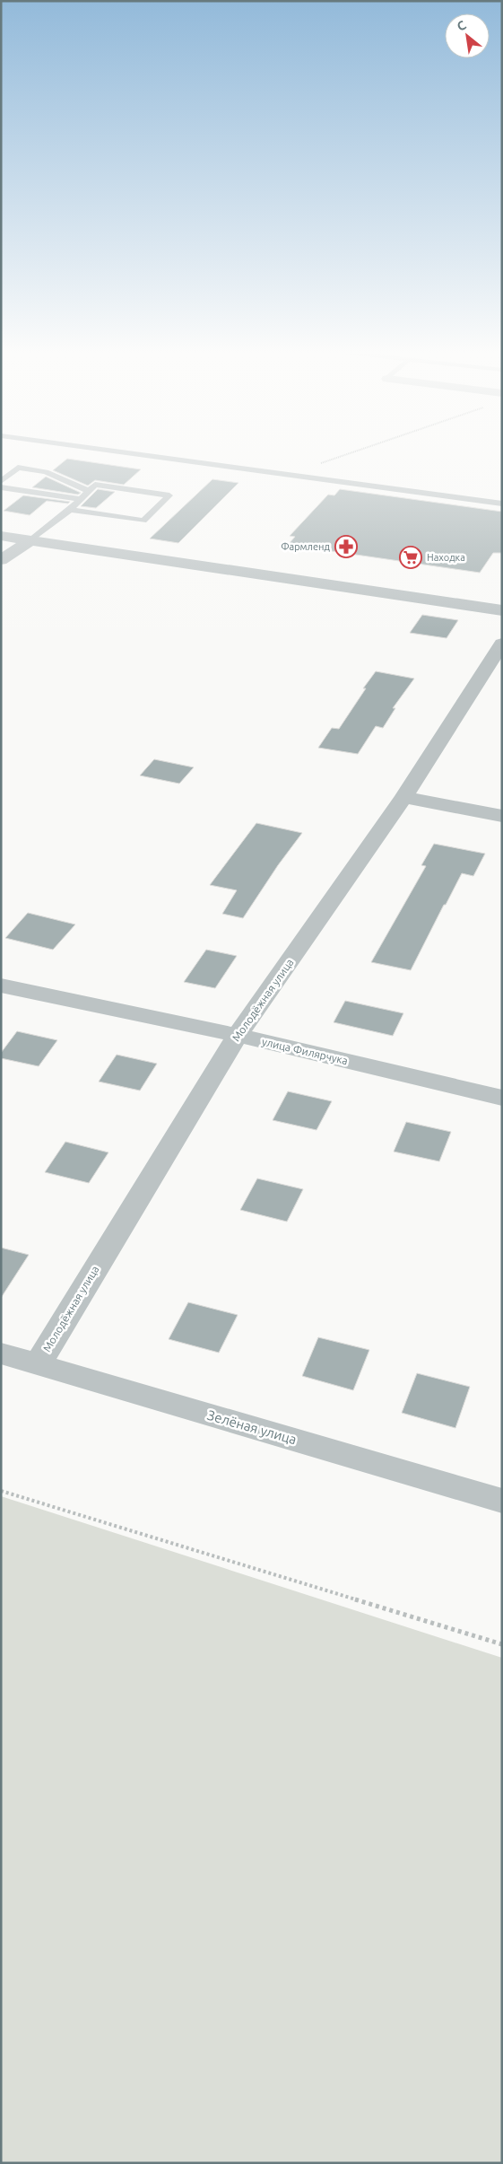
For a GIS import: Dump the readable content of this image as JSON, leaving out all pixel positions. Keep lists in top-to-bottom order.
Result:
{
  "streets": {
    "street": ["Молодёжная улица", "улица Филярчука", "Зелёная улица"]
  },
  "crossings": [
    ["Молодёжная улица", "улица Филярчука"],
    ["Молодёжная улица", "Зелёная улица"]
  ],
  "places": {
    "pharmacy": ["Фармленд"],
    "supermarket": ["Находка"]
  },
  "north": "top left"
}
